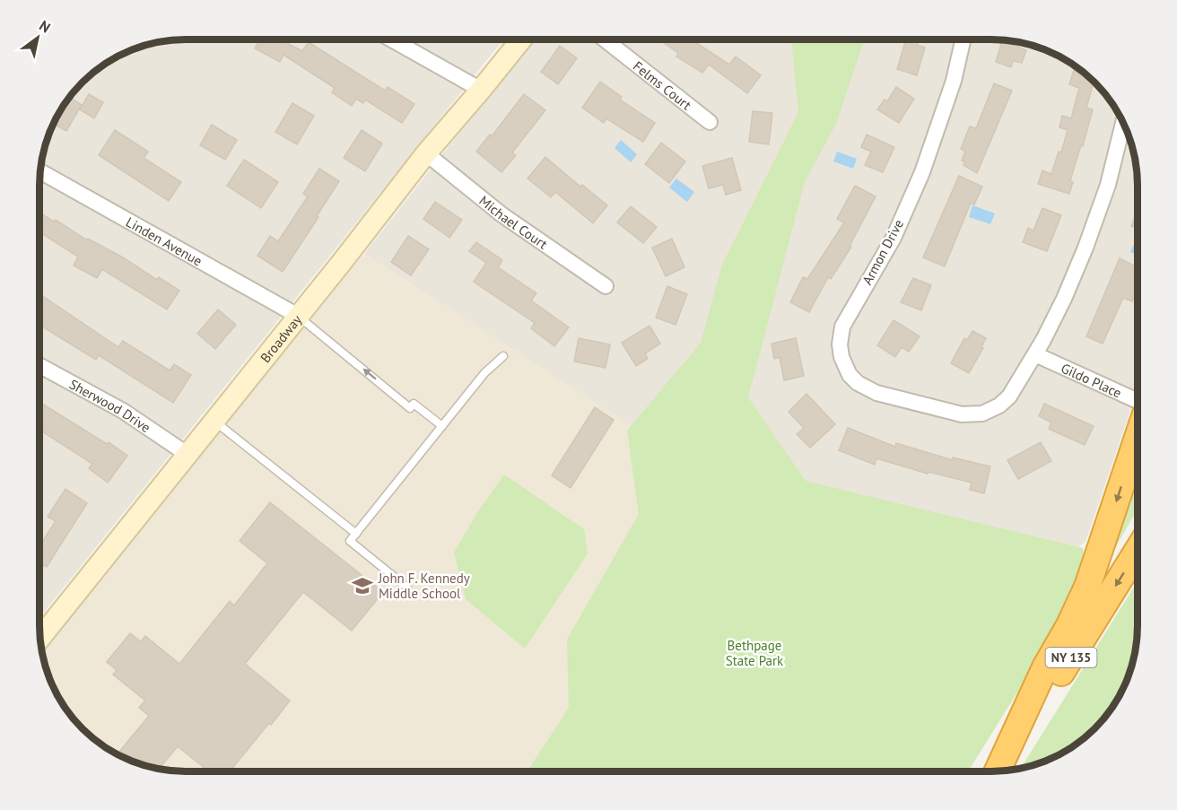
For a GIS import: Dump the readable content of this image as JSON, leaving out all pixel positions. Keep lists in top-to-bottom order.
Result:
{
  "streets": {
    "highway": ["NY 135"],
    "main road": ["Broadway"],
    "street": [
      "Felms Court",
      "Michael Court",
      "Linden Avenue",
      "Armon Drive",
      "Gildo Place",
      "Sherwood Drive"
    ]
  },
  "crossings": [
    ["Michael Court", "Broadway"],
    ["Linden Avenue", "Broadway"],
    ["Armon Drive", "Gildo Place"],
    ["Broadway", "Sherwood Drive"]
  ],
  "parks": ["Bethpage State Park"],
  "places": {
    "school or university": ["John F. Kennedy Middle School"]
  },
  "north": "top right"
}
